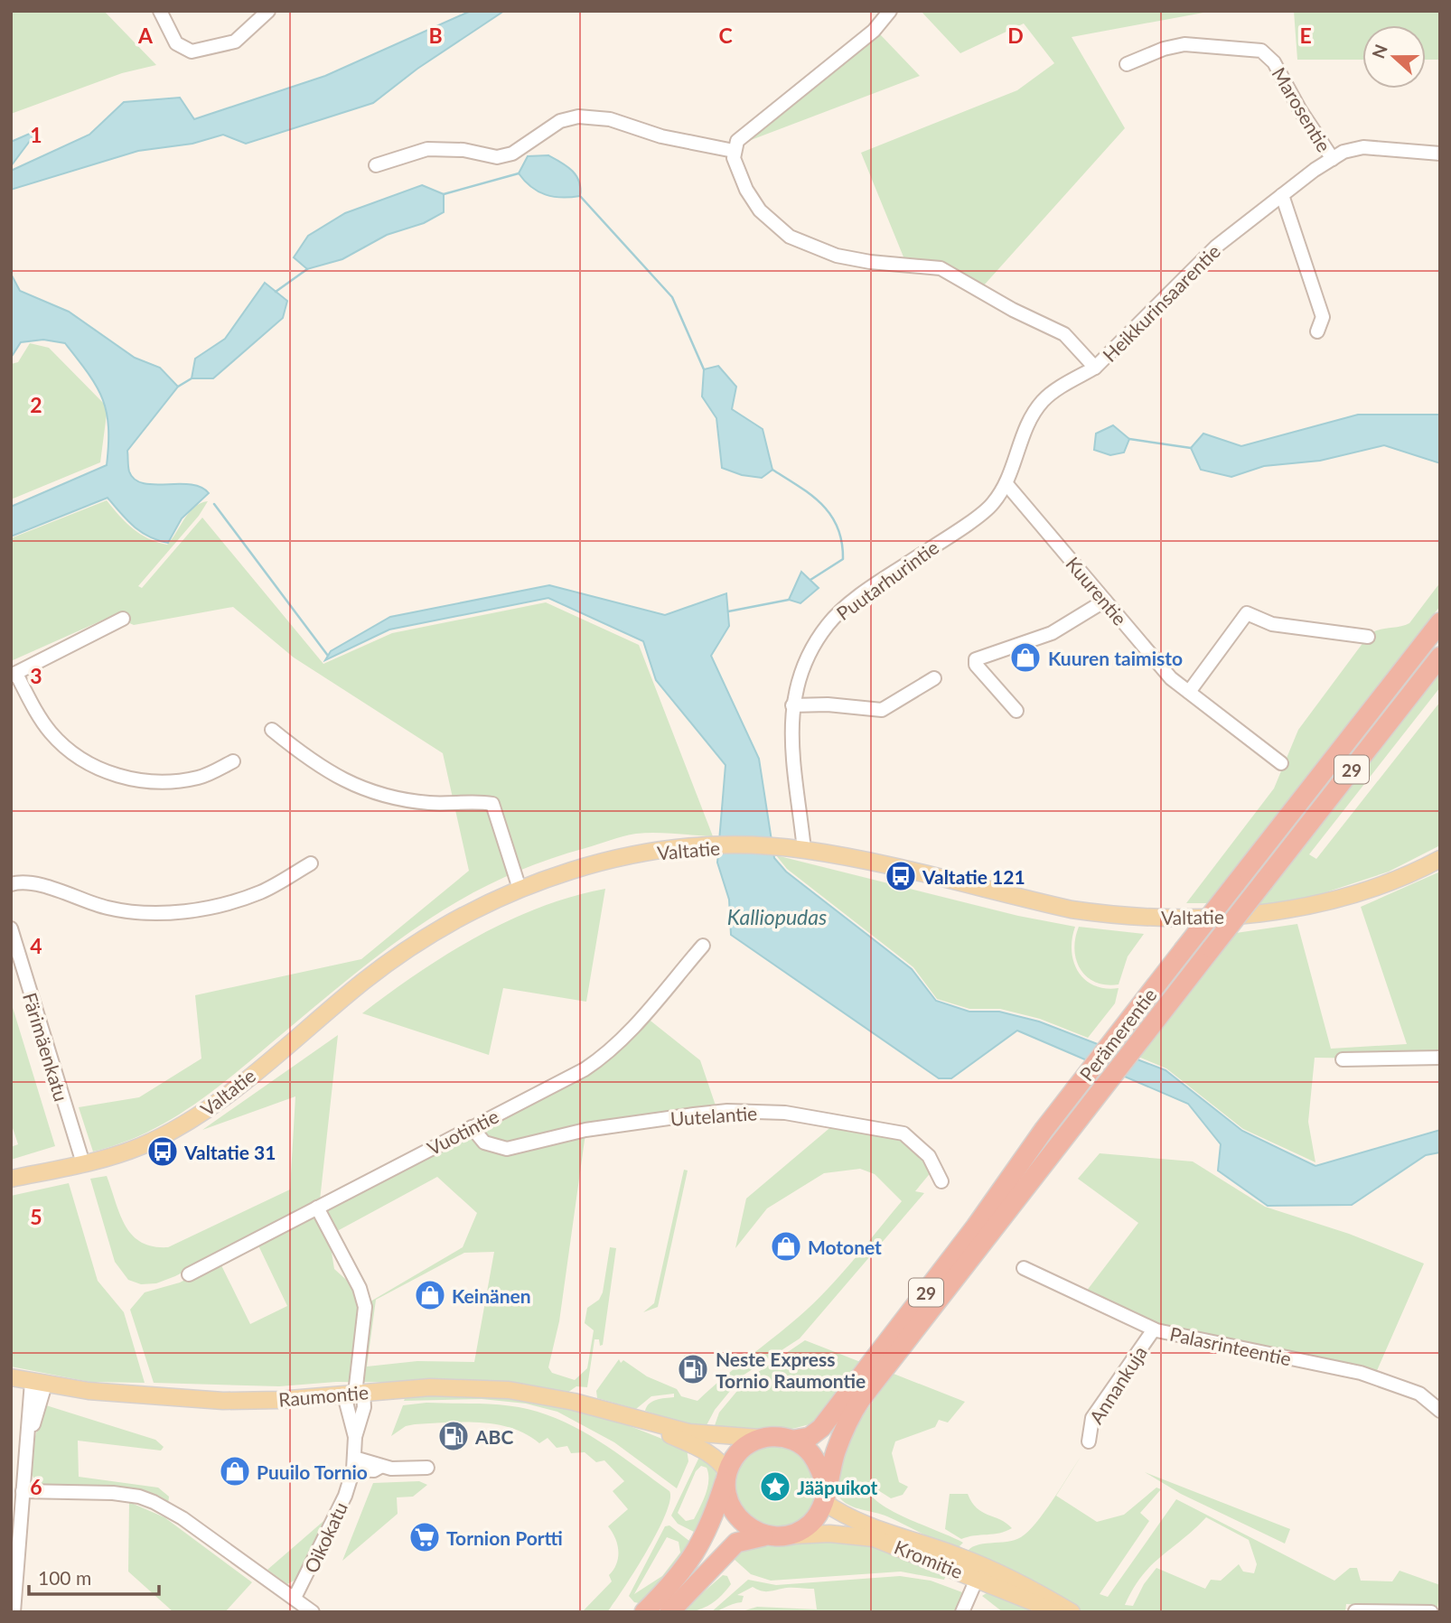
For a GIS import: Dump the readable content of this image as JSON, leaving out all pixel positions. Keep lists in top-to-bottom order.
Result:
{
  "streets": {
    "highway": ["29", "Perämerentie"],
    "main road": ["Valtatie", "Raumontie", "Kromitie"],
    "street": [
      "Marosentie",
      "Heikkurinsaarentie",
      "Puutarhurintie",
      "Kuurentie",
      "Färimäenkatu",
      "Uutelantie",
      "Vuotintie",
      "Palasrinteentie",
      "Annankuja",
      "Oikokatu"
    ]
  },
  "crossings": [
    ["Marosentie", "Heikkurinsaarentie"],
    ["Heikkurinsaarentie", "Puutarhurintie"],
    ["Puutarhurintie", "Kuurentie"],
    ["Puutarhurintie", "Valtatie"],
    ["29", "Perämerentie"],
    ["29", "Raumontie"],
    ["29", "Kromitie"],
    ["Valtatie", "Färimäenkatu"],
    ["Perämerentie", "Raumontie"],
    ["Perämerentie", "Kromitie"],
    ["Uutelantie", "Vuotintie"],
    ["Palasrinteentie", "Annankuja"],
    ["Raumontie", "Oikokatu"],
    ["Raumontie", "Kromitie"]
  ],
  "water": ["Kalliopudas"],
  "places": {
    "shop": [
      "Kuuren taimisto",
      "Motonet",
      "Keinänen",
      "Puuilo Tornio"
    ],
    "bus stop": ["Valtatie 121", "Valtatie 31"],
    "fuel station": ["Neste Express Tornio Raumontie", "ABC"],
    "place": ["Jääpuikot"],
    "supermarket": ["Tornion Portti"]
  },
  "scale_bar": "100 m",
  "north": "left",
  "grid": {
    "columns": [
      "A",
      "B",
      "C",
      "D",
      "E"
    ],
    "rows": [
      "1",
      "2",
      "3",
      "4",
      "5",
      "6"
    ]
  }
}
